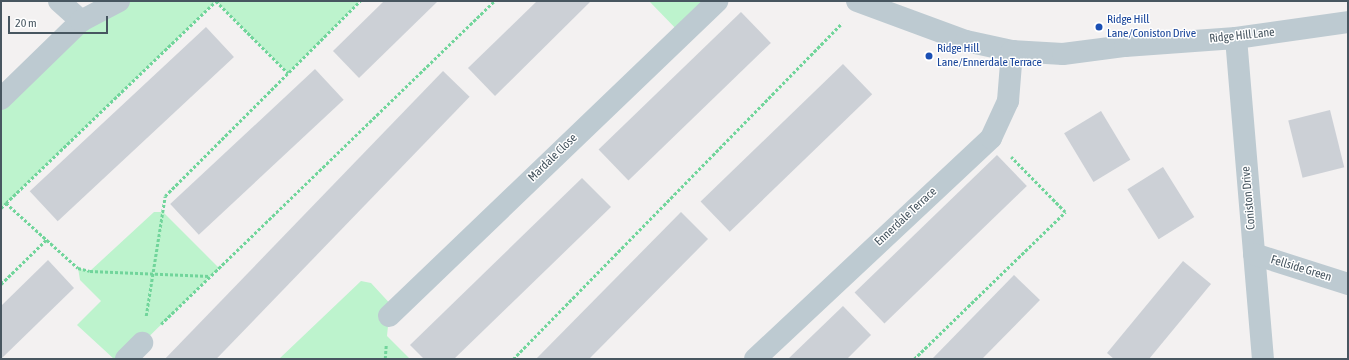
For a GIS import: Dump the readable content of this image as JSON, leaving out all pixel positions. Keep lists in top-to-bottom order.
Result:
{
  "streets": {
    "street": [
      "Ridge Hill Lane",
      "Mardale Close",
      "Coniston Drive",
      "Ennerdale Terrace",
      "Fellside Green"
    ]
  },
  "crossings": [
    ["Ridge Hill Lane", "Coniston Drive"],
    ["Ridge Hill Lane", "Ennerdale Terrace"],
    ["Coniston Drive", "Fellside Green"]
  ],
  "places": ["Ridge Hill Lane/Coniston Drive", "Ridge Hill Lane/Ennerdale Terrace"],
  "scale_bar": "20 m"
}
